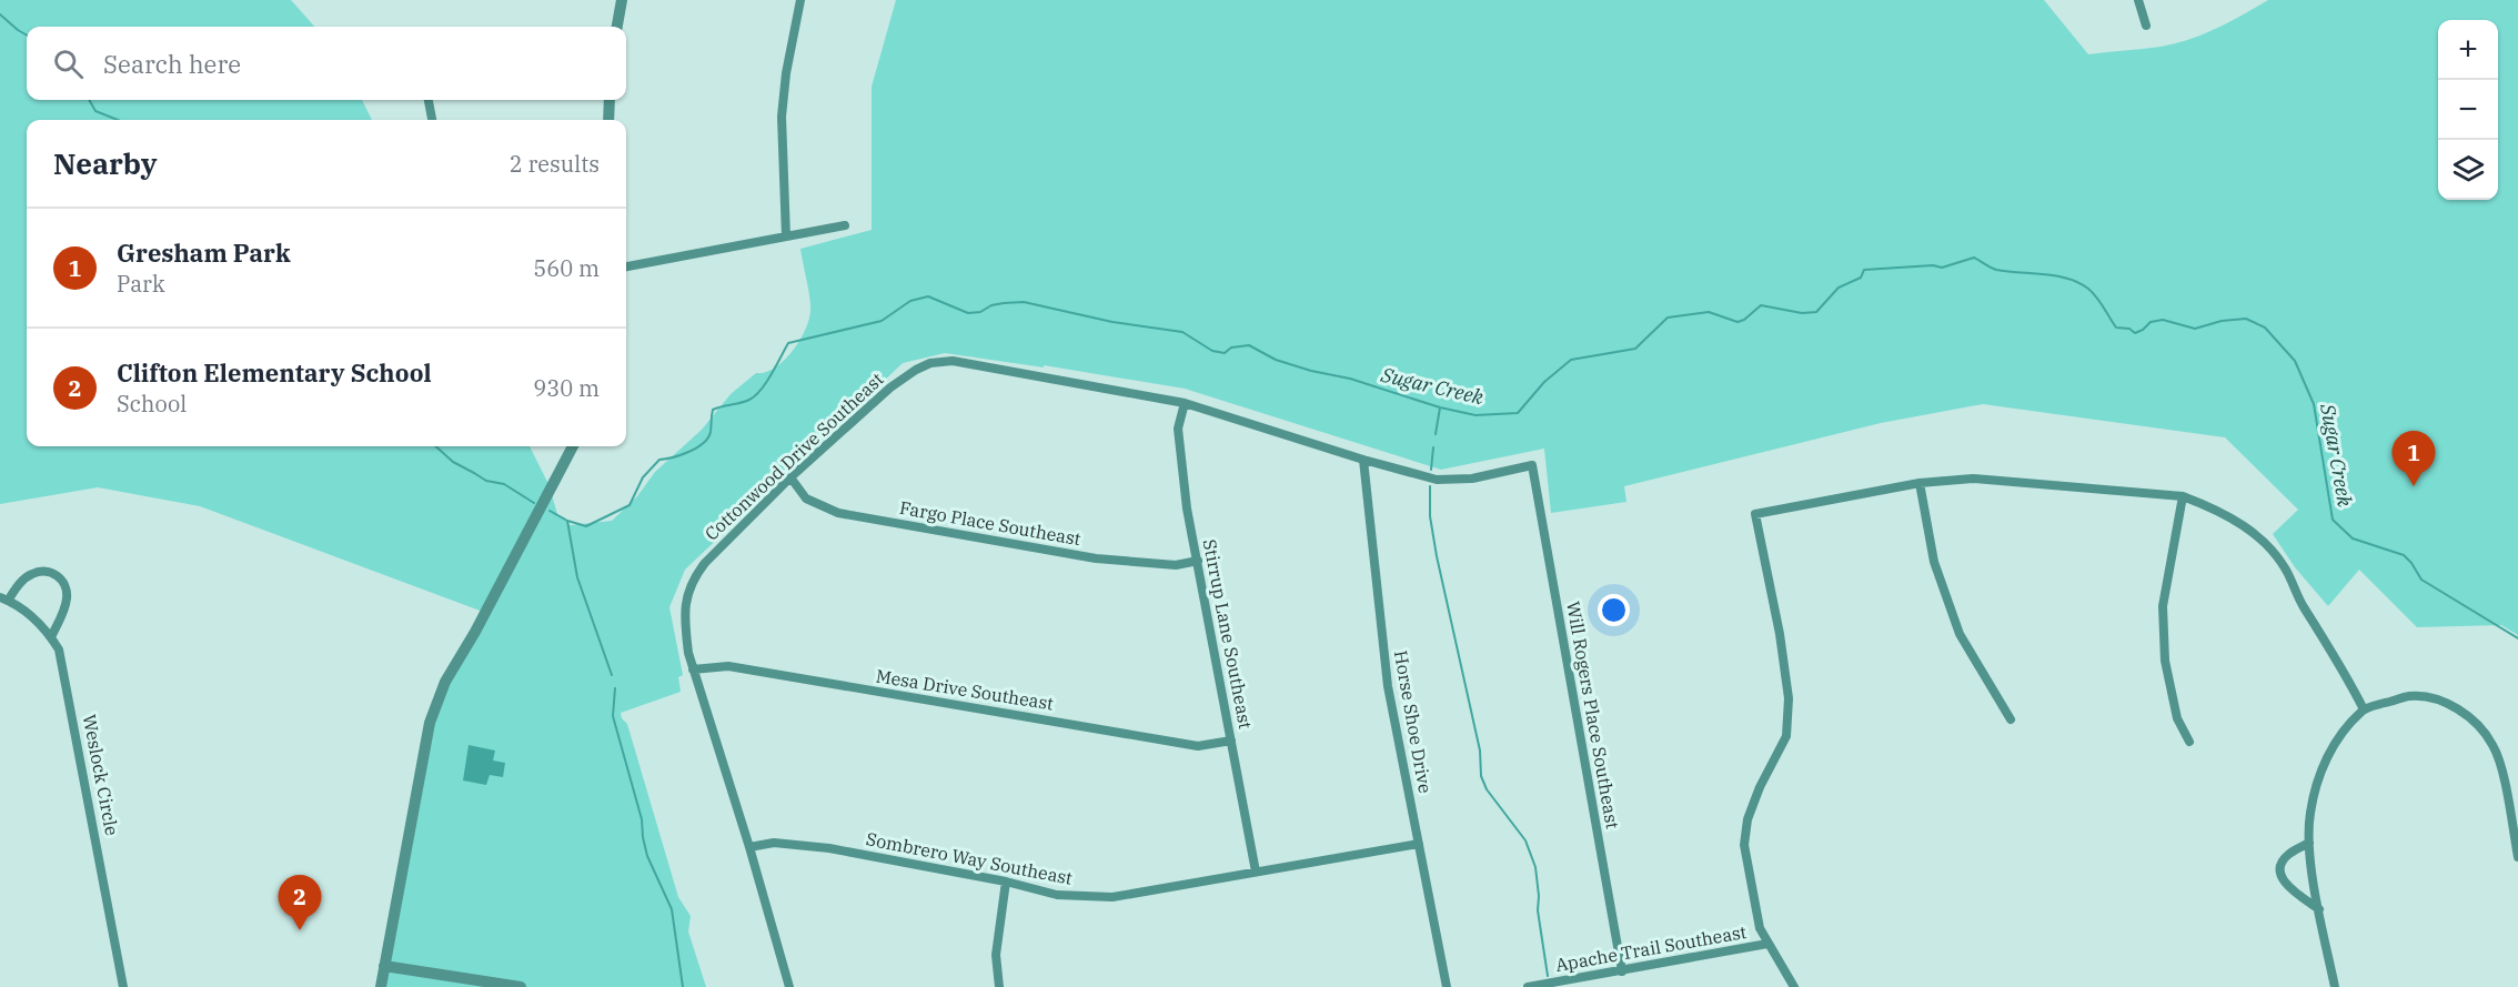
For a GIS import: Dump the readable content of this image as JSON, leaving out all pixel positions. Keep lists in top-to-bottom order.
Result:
{
  "streets": {
    "street": [
      "Cottonwood Drive Southeast",
      "Fargo Place Southeast",
      "Stirrup Lane Southeast",
      "Mesa Drive Southeast",
      "Will Rogers Place Southeast",
      "Horse Shoe Drive",
      "Weslock Circle",
      "Sombrero Way Southeast",
      "Apache Trail Southeast"
    ]
  },
  "crossings": [
    ["Cottonwood Drive Southeast", "Fargo Place Southeast"],
    ["Cottonwood Drive Southeast", "Stirrup Lane Southeast"],
    ["Cottonwood Drive Southeast", "Mesa Drive Southeast"],
    ["Cottonwood Drive Southeast", "Will Rogers Place Southeast"],
    ["Cottonwood Drive Southeast", "Horse Shoe Drive"],
    ["Cottonwood Drive Southeast", "Sombrero Way Southeast"],
    ["Fargo Place Southeast", "Stirrup Lane Southeast"],
    ["Stirrup Lane Southeast", "Mesa Drive Southeast"],
    ["Stirrup Lane Southeast", "Sombrero Way Southeast"],
    ["Will Rogers Place Southeast", "Apache Trail Southeast"],
    ["Horse Shoe Drive", "Sombrero Way Southeast"]
  ],
  "water": ["Sugar Creek"],
  "page": {
    "map_buttons": ["+", "−"],
    "search": "Search here",
    "heading": ["Nearby", "2 results"],
    "list": [
      {
        "mark": "1",
        "name": "Gresham Park",
        "note": "Park",
        "value": "560 m"
      },
      {
        "mark": "2",
        "name": "Clifton Elementary School",
        "note": "School",
        "value": "930 m"
      }
    ],
    "pins": ["1", "2"]
  }
}
